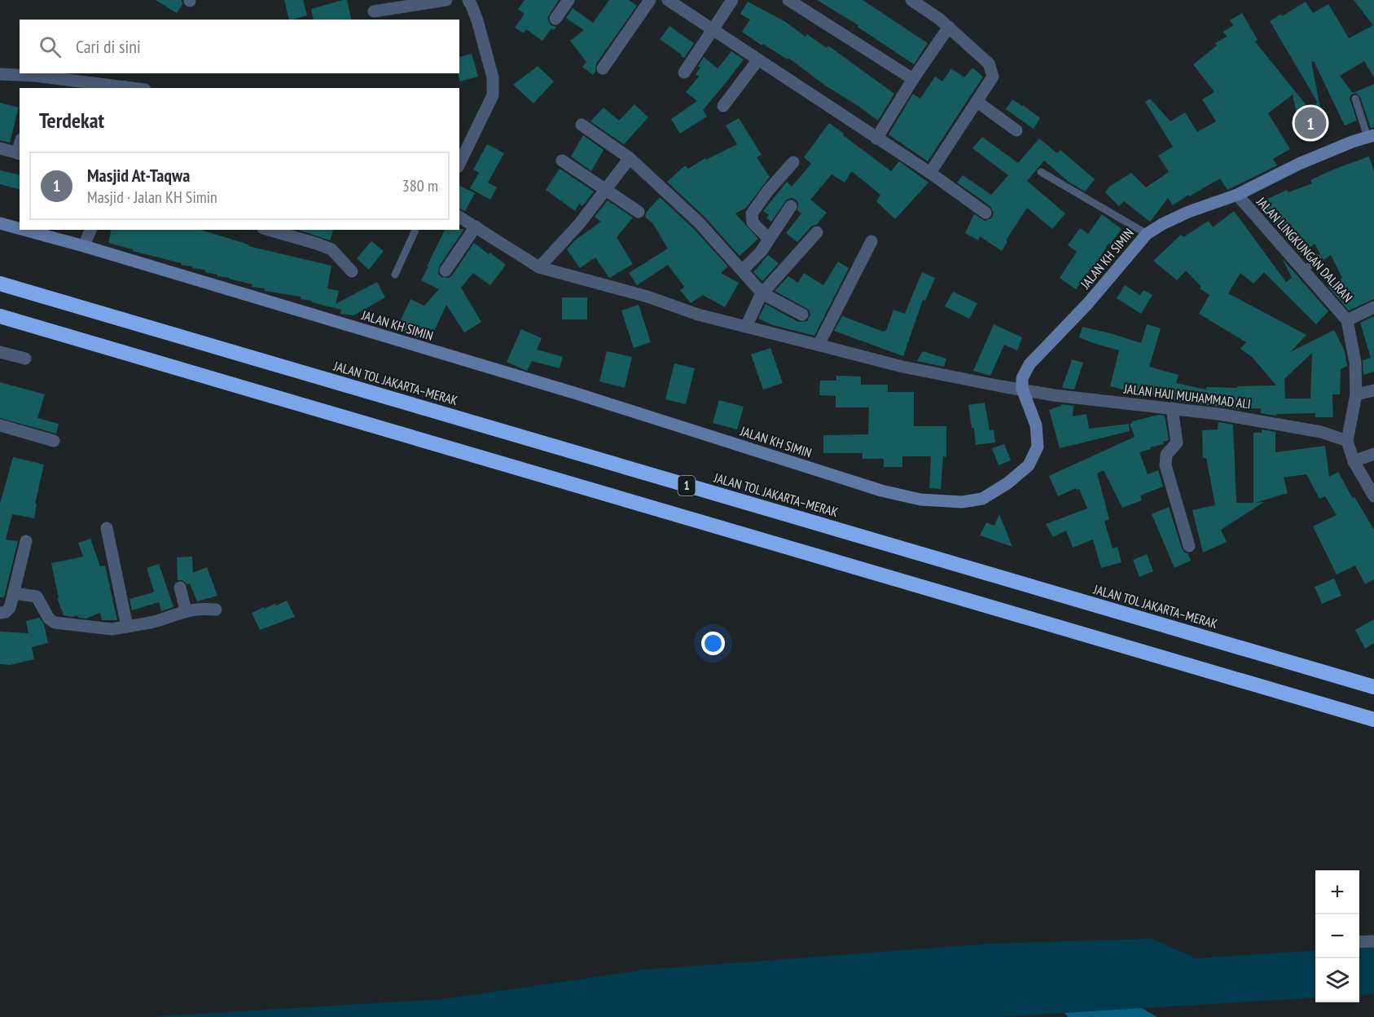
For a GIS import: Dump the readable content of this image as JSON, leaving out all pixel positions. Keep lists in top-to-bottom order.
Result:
{
  "streets": {
    "highway": ["JALAN TOL JAKARTA–MERAK", "1"],
    "street": ["JALAN LINGKUNGAN DALIRAN", "JALAN KH SIMIN", "JALAN HAJI MUHAMMAD ALI"]
  },
  "crossings": [
    ["JALAN LINGKUNGAN DALIRAN", "JALAN KH SIMIN"],
    ["JALAN LINGKUNGAN DALIRAN", "JALAN HAJI MUHAMMAD ALI"],
    ["JALAN KH SIMIN", "JALAN HAJI MUHAMMAD ALI"]
  ],
  "page": {
    "search": "Cari di sini",
    "heading": "Terdekat",
    "pins": "1",
    "list": [
      {
        "mark": "1",
        "name": "Masjid At-Taqwa",
        "note": "Masjid · Jalan KH Simin",
        "value": "380 m"
      }
    ],
    "map_buttons": ["+", "−"]
  }
}
